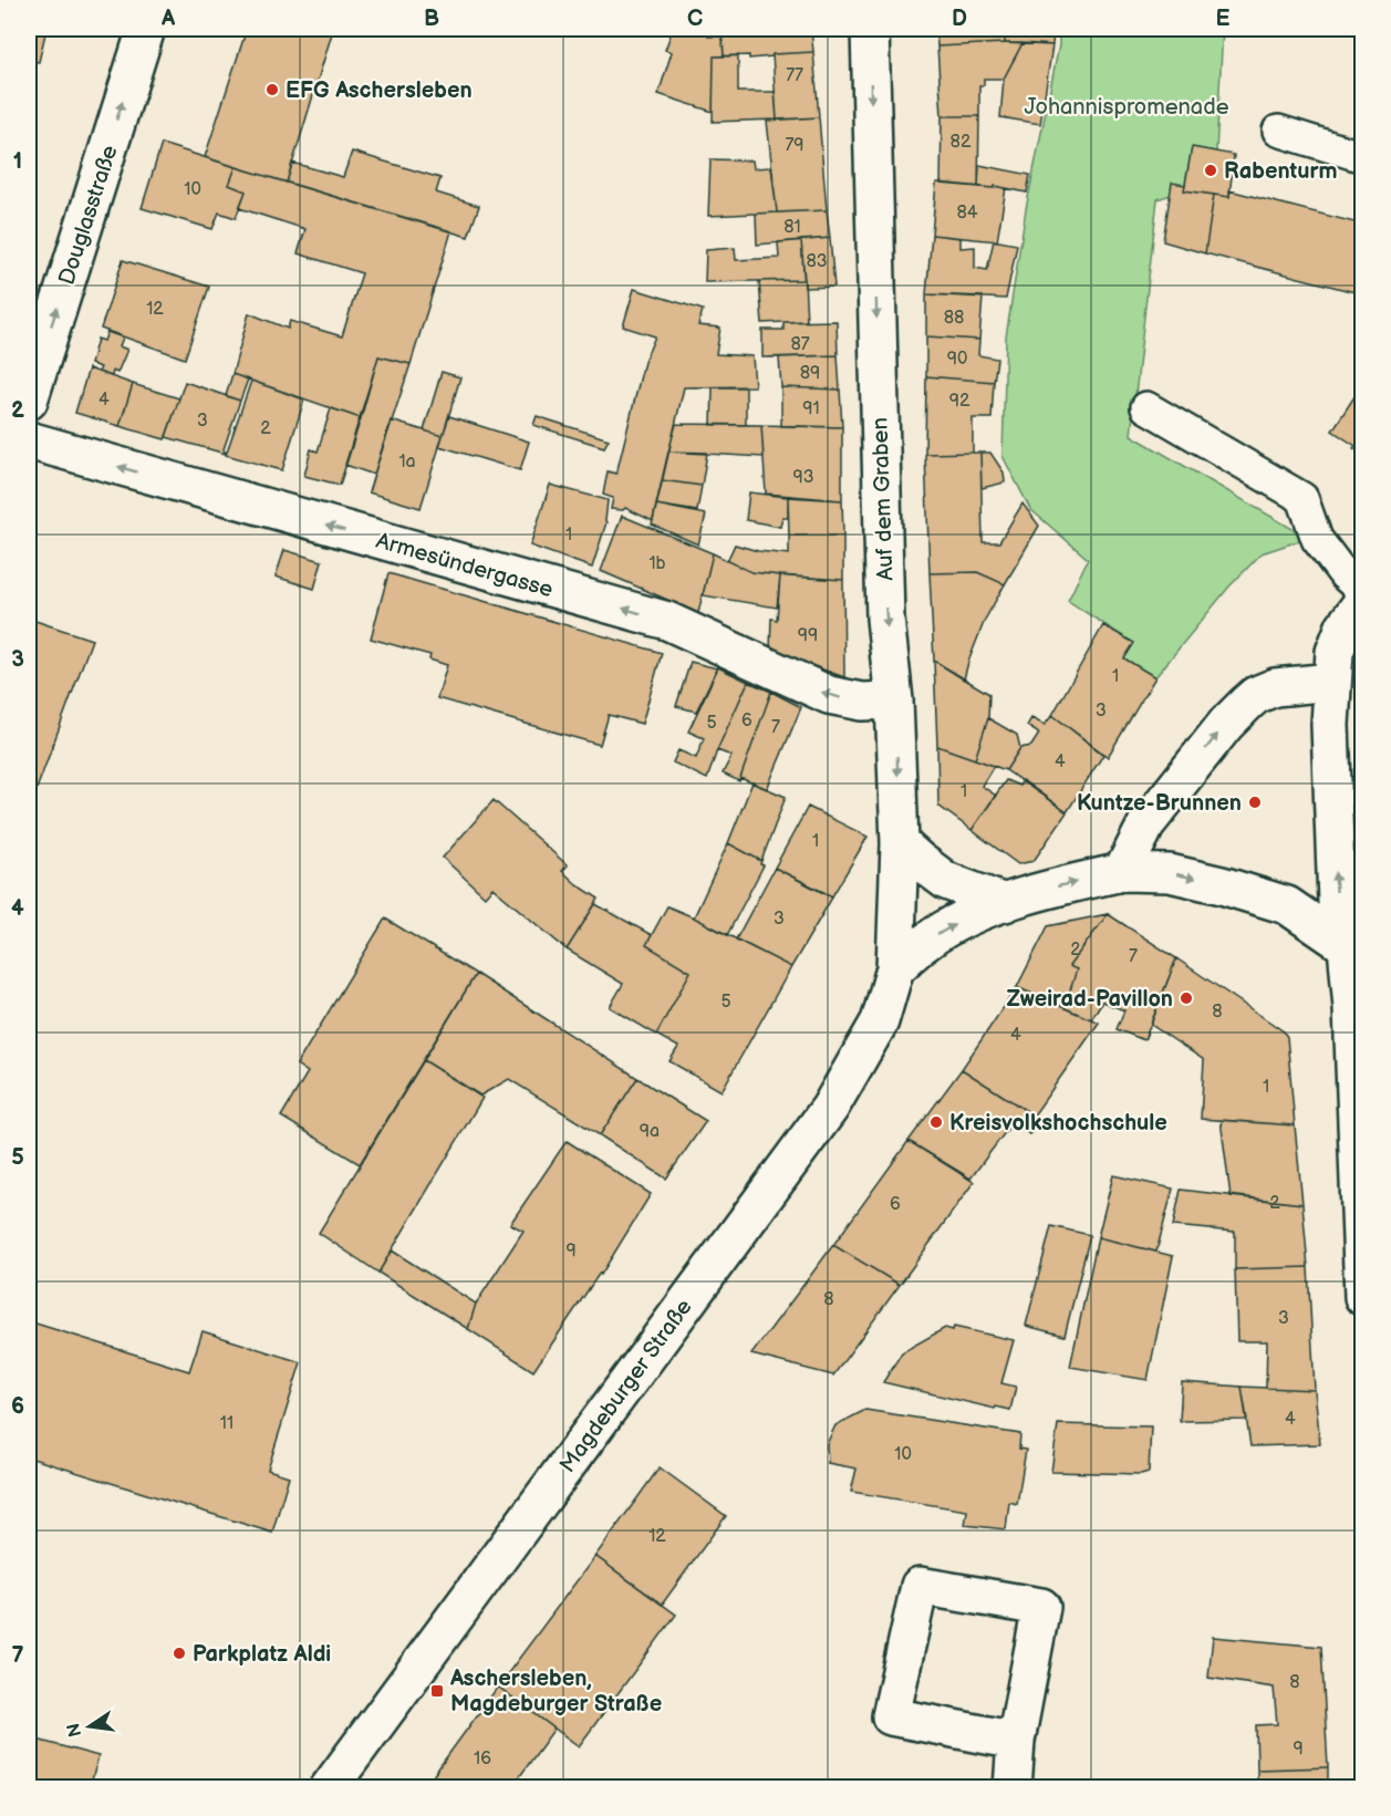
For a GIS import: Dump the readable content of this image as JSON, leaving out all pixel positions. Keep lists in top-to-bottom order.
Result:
{
  "streets": {
    "street": [
      "Douglasstraße",
      "Auf dem Graben",
      "Armesündergasse",
      "Magdeburger Straße"
    ]
  },
  "crossings": [
    ["Auf dem Graben", "Armesündergasse"],
    ["Auf dem Graben", "Magdeburger Straße"]
  ],
  "one_way": ["Douglasstraße", "Auf dem Graben", "Armesündergasse"],
  "parks": ["Johannispromenade"],
  "places": {
    "other": [
      "EFG Aschersleben",
      "Rabenturm",
      "Kuntze-Brunnen",
      "Zweirad-Pavillon",
      "Kreisvolkshochschule",
      "Parkplatz Aldi"
    ],
    "transit": ["Aschersleben, Magdeburger Straße"]
  },
  "house_numbers": [
    "77",
    "82",
    "79",
    "10",
    "84",
    "81",
    "83",
    "12",
    "88",
    "87",
    "90",
    "89",
    "4",
    "92",
    "91",
    "3",
    "2",
    "1a",
    "93",
    "1",
    "1b",
    "99",
    "1",
    "3",
    "6",
    "5",
    "7",
    "4",
    "1",
    "1",
    "3",
    "2",
    "7",
    "5",
    "8",
    "4",
    "1",
    "9a",
    "2",
    "6",
    "9",
    "8",
    "3",
    "4",
    "11",
    "10",
    "12",
    "8",
    "9",
    "16"
  ],
  "north": "left",
  "grid": {
    "columns": [
      "A",
      "B",
      "C",
      "D",
      "E"
    ],
    "rows": [
      "1",
      "2",
      "3",
      "4",
      "5",
      "6",
      "7"
    ]
  }
}
